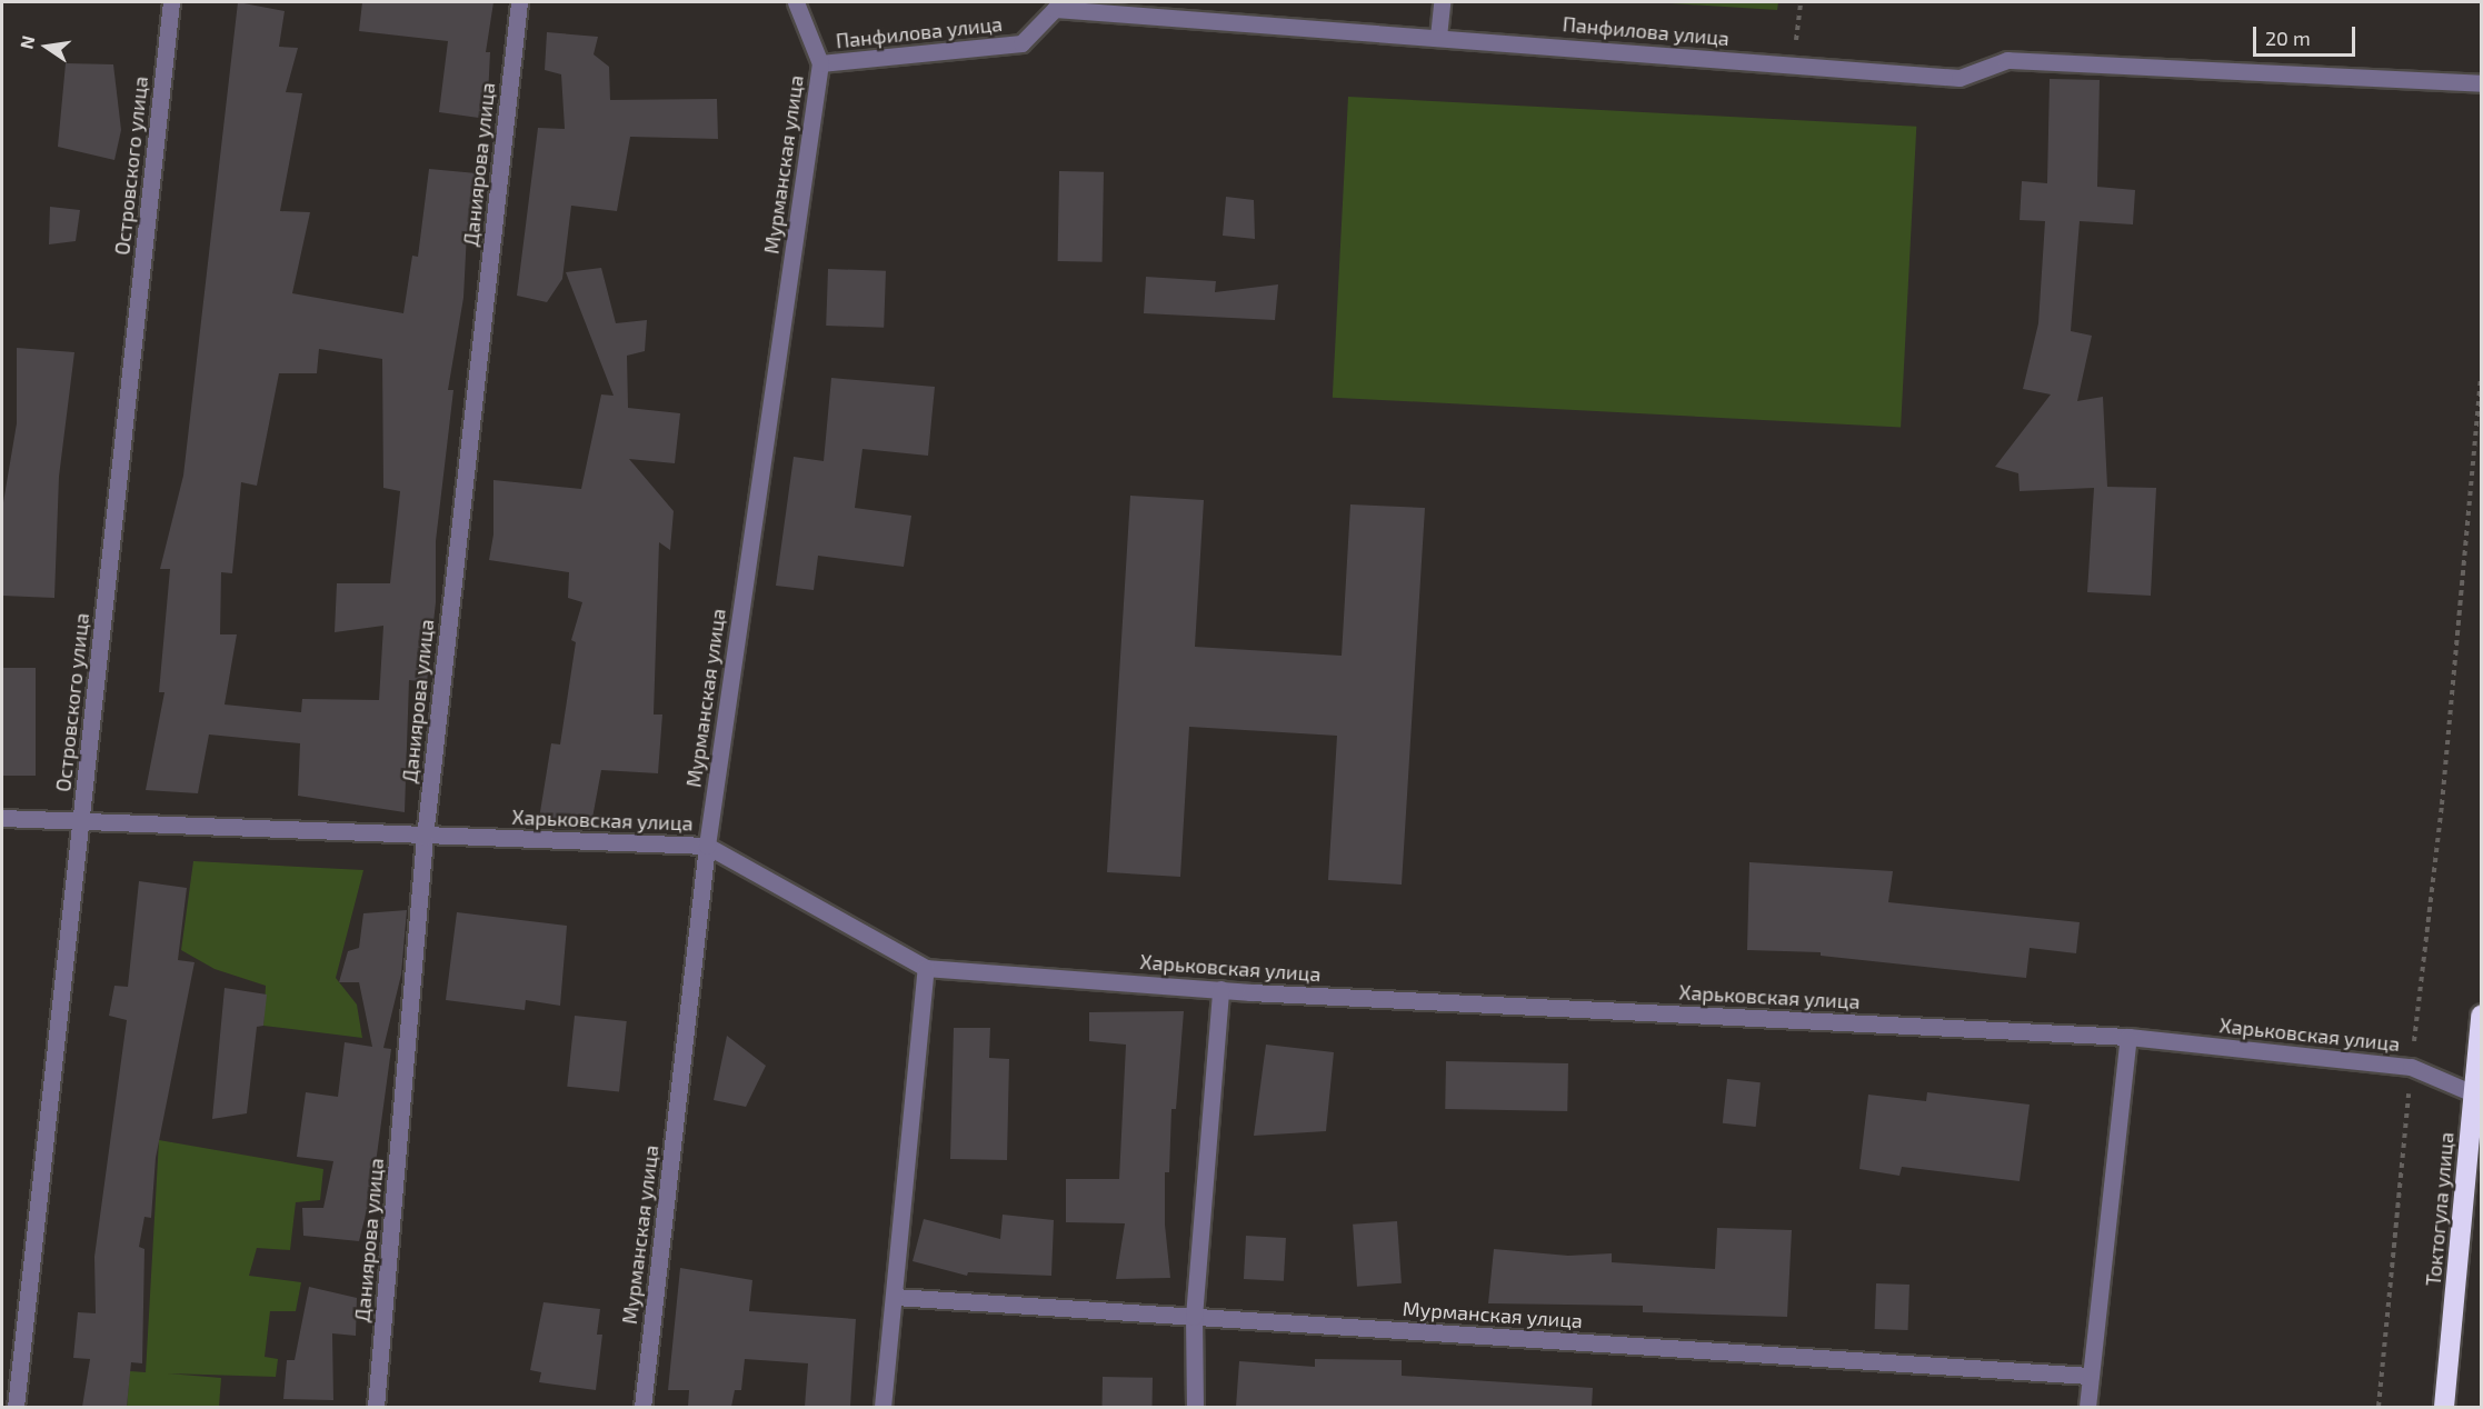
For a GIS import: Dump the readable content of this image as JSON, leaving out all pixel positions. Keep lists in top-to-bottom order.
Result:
{
  "streets": {
    "highway": ["Токтогула улица"],
    "street": [
      "Панфилова улица",
      "Даниярова улица",
      "Мурманская улица",
      "Островского улица",
      "Харьковская улица"
    ]
  },
  "crossings": [
    ["Панфилова улица", "Мурманская улица"],
    ["Даниярова улица", "Харьковская улица"],
    ["Мурманская улица", "Харьковская улица"],
    ["Островского улица", "Харьковская улица"],
    ["Харьковская улица", "Токтогула улица"]
  ],
  "scale_bar": "20 m",
  "north": "left"
}
